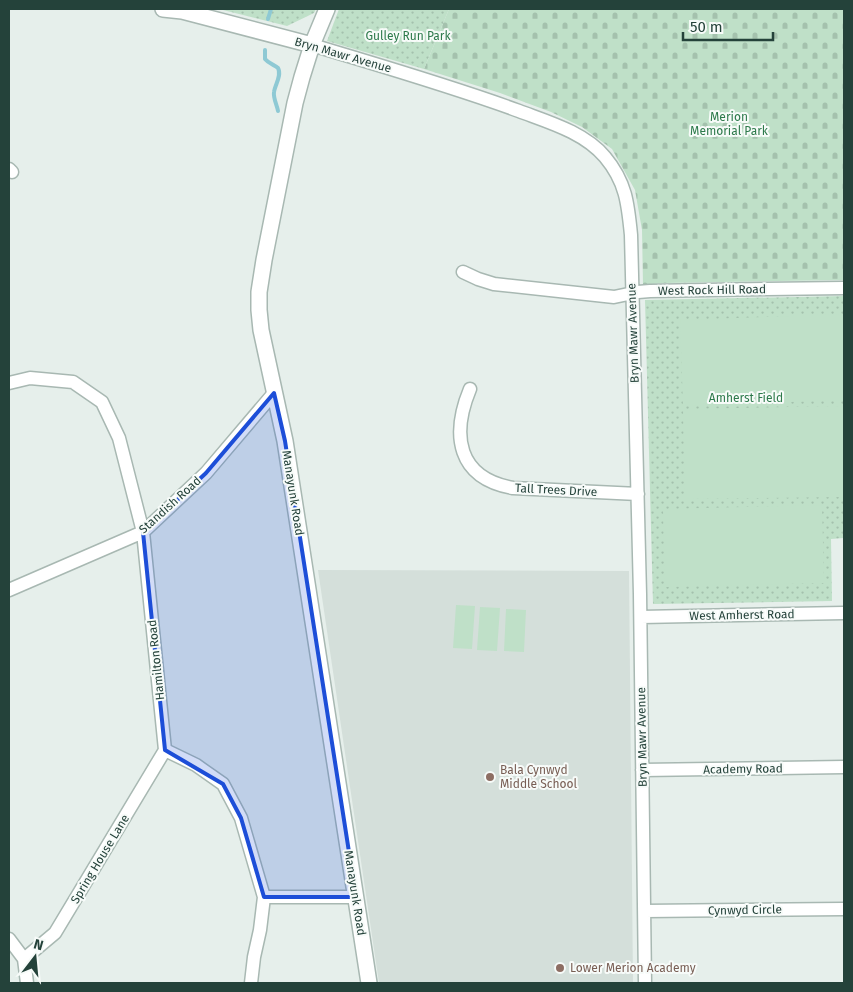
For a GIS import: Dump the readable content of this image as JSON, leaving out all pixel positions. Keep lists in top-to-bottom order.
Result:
{
  "streets": {
    "street": [
      "Bryn Mawr Avenue",
      "West Rock Hill Road",
      "Tall Trees Drive",
      "Manayunk Road",
      "Standish Road",
      "West Amherst Road",
      "Hamilton Road",
      "Academy Road",
      "Spring House Lane",
      "Cynwyd Circle"
    ]
  },
  "crossings": [
    ["Bryn Mawr Avenue", "West Rock Hill Road"],
    ["Bryn Mawr Avenue", "Tall Trees Drive"],
    ["Bryn Mawr Avenue", "Manayunk Road"],
    ["Bryn Mawr Avenue", "West Amherst Road"],
    ["Bryn Mawr Avenue", "Academy Road"],
    ["Bryn Mawr Avenue", "Cynwyd Circle"],
    ["Manayunk Road", "Standish Road"],
    ["Standish Road", "Hamilton Road"],
    ["Hamilton Road", "Spring House Lane"]
  ],
  "parks": ["Gulley Run Park", "Merion Memorial Park", "Amherst Field"],
  "places": ["Bala Cynwyd Middle School", "Lower Merion Academy"],
  "scale_bar": "50 m",
  "north": "top"
}
